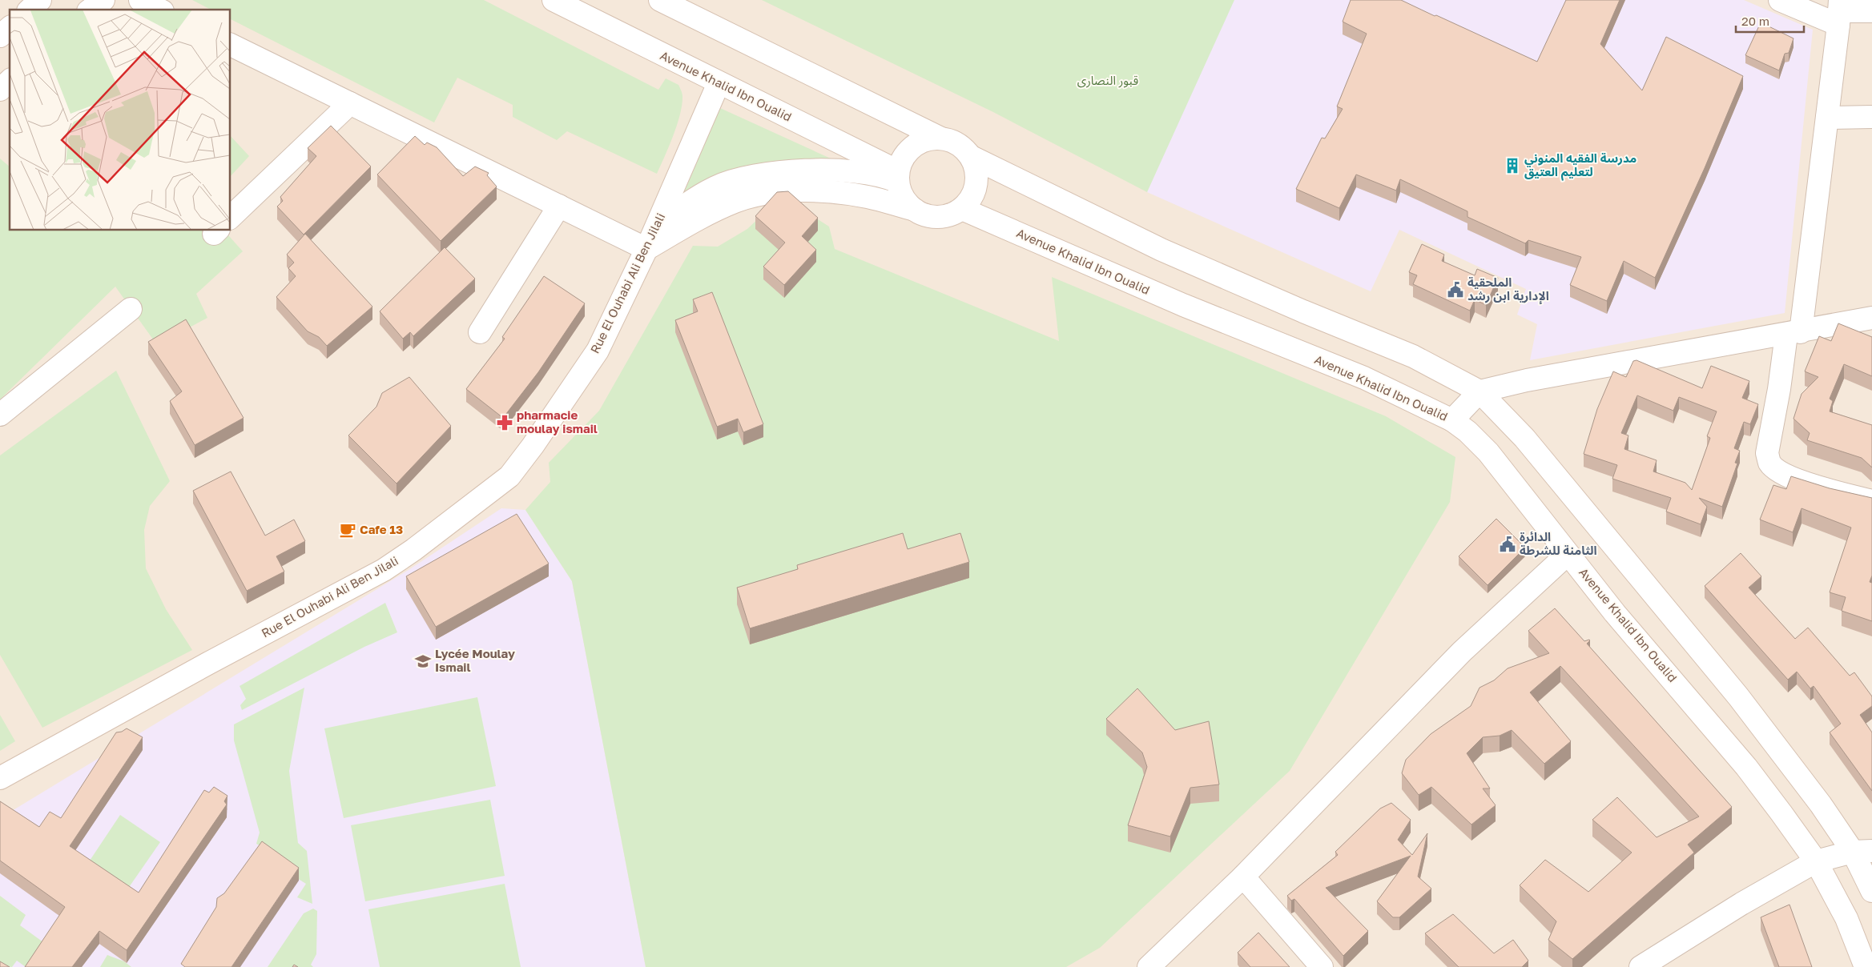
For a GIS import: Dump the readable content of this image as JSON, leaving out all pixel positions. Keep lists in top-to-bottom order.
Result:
{
  "streets": {
    "street": ["Avenue Khalid Ibn Oualid", "Rue El Ouhabi Ali Ben Jilali"]
  },
  "crossings": [
    ["Avenue Khalid Ibn Oualid", "Rue El Ouhabi Ali Ben Jilali"]
  ],
  "parks": ["قبور النصارى"],
  "places": {
    "building": ["مدرسة الفقيه المنوني لتعليم العتيق"],
    "public building": ["الملحقية الإدارية ابن رشد", "الدائرة الثامنة للشرطة"],
    "pharmacy": ["pharmacie moulay ismail"],
    "cafe": ["Cafe 13"],
    "school or university": ["Lycée Moulay Ismail"]
  },
  "scale_bar": "20 m"
}
